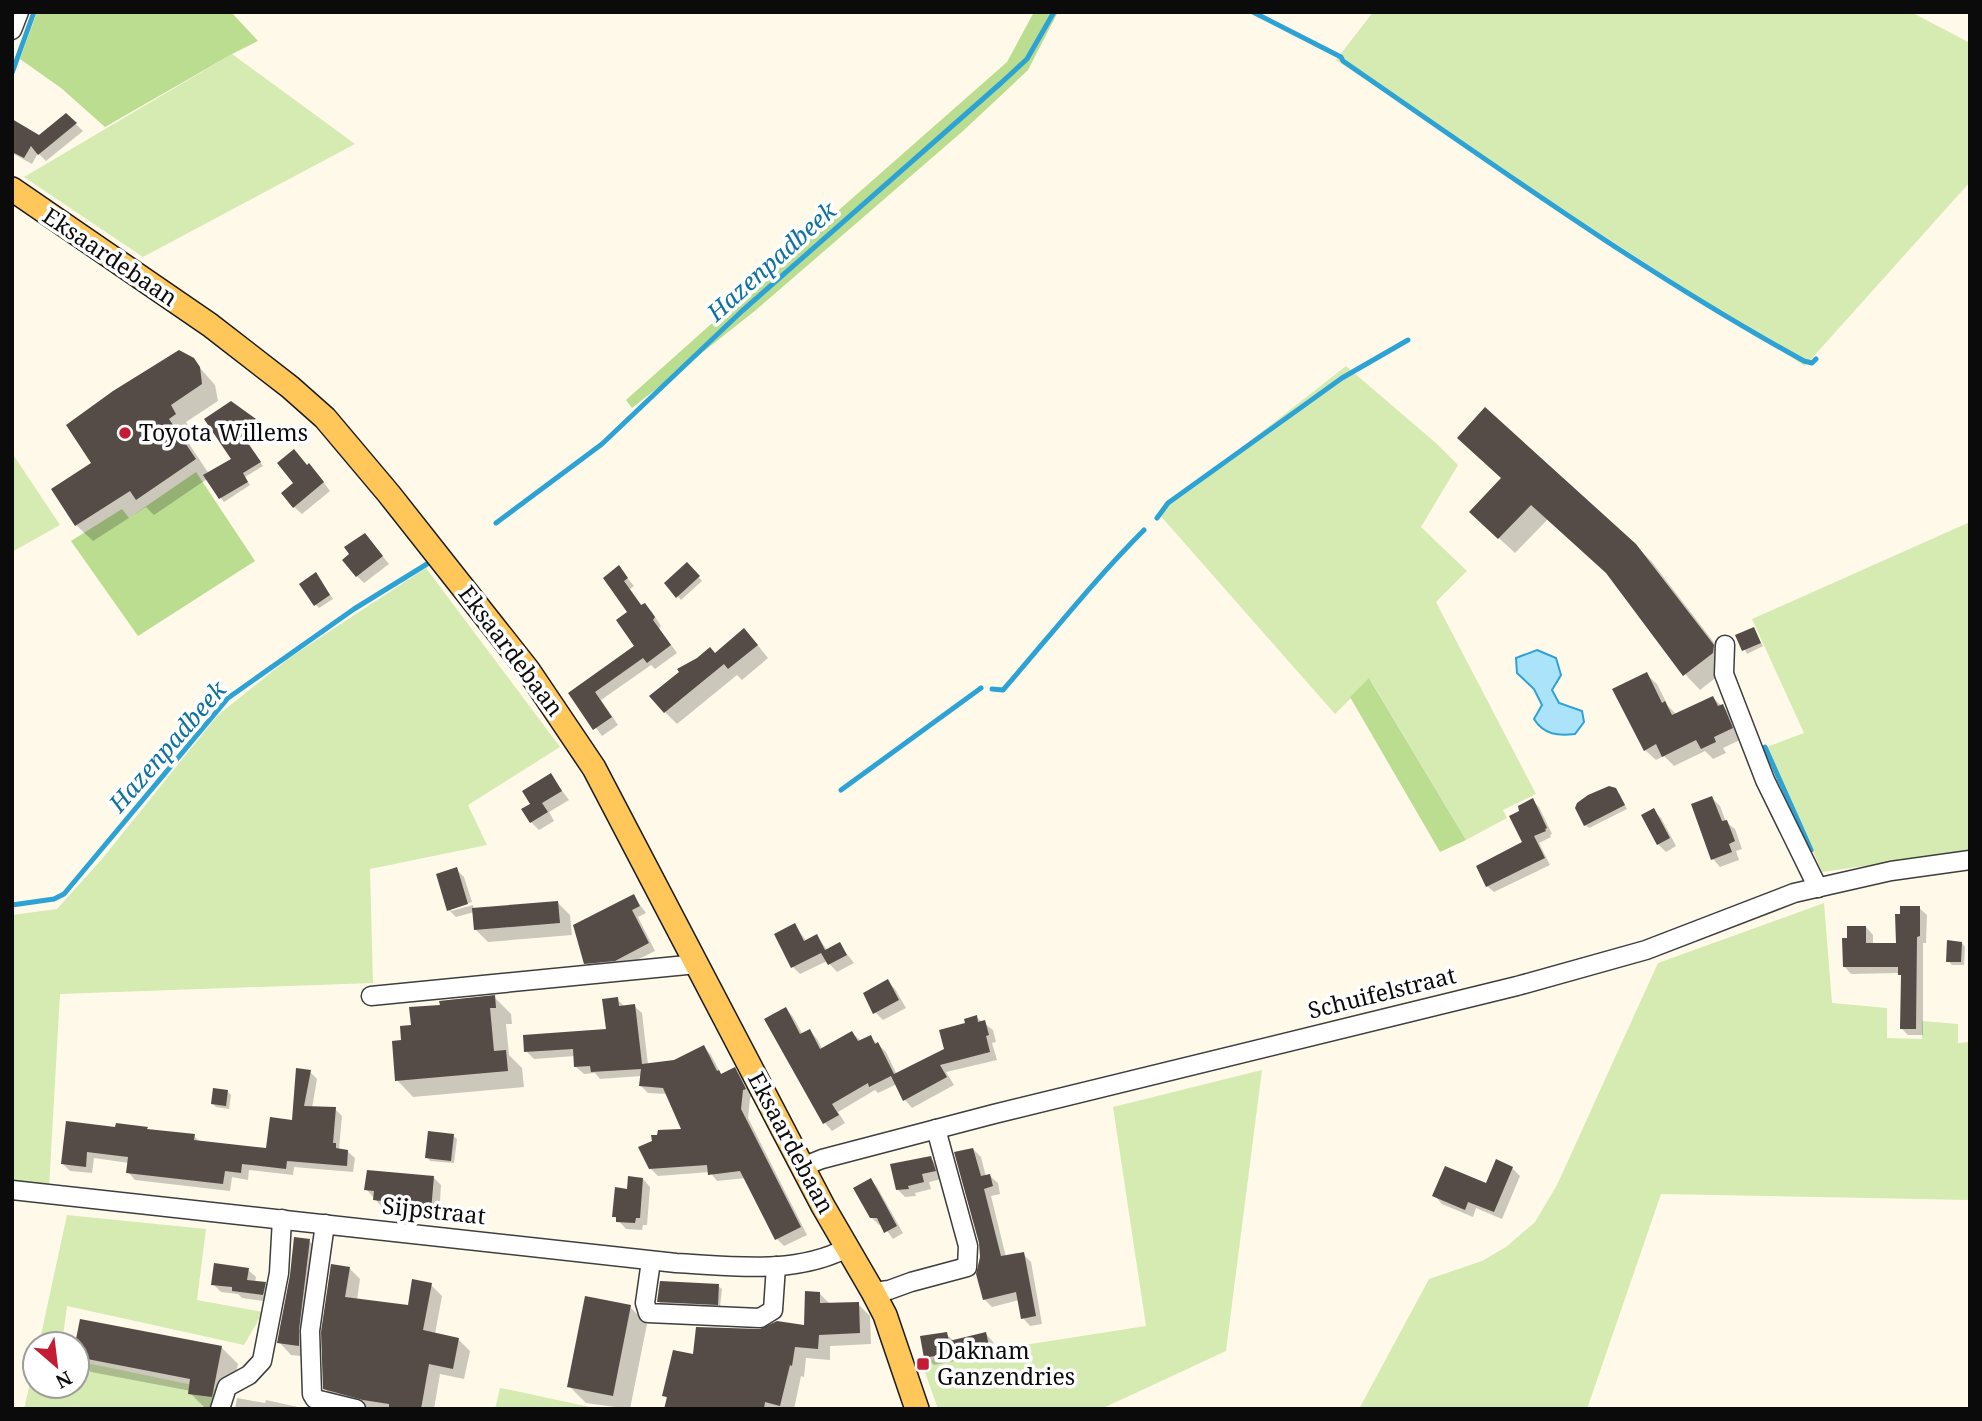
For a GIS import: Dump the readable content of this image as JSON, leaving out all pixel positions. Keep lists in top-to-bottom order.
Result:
{
  "streets": {
    "main road": ["Eksaardebaan"],
    "street": ["Schuifelstraat", "Sijpstraat"]
  },
  "crossings": [
    ["Eksaardebaan", "Schuifelstraat"],
    ["Eksaardebaan", "Sijpstraat"]
  ],
  "water": ["Hazenpadbeek"],
  "places": {
    "other": ["Toyota Willems"],
    "transit": ["Daknam Ganzendries"]
  },
  "north": "bottom right"
}
